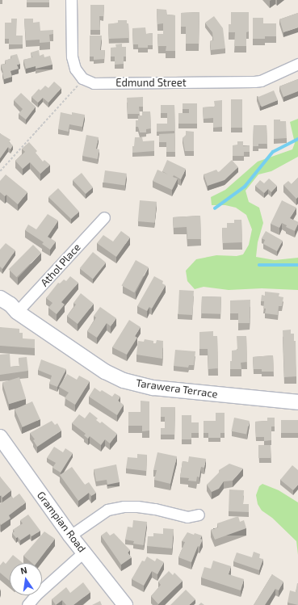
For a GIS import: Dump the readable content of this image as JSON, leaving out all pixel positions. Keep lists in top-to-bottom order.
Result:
{
  "streets": {
    "street": [
      "Edmund Street",
      "Athol Place",
      "Tarawera Terrace",
      "Grampian Road"
    ]
  },
  "crossings": [
    ["Athol Place", "Tarawera Terrace"]
  ],
  "north": "top"
}
